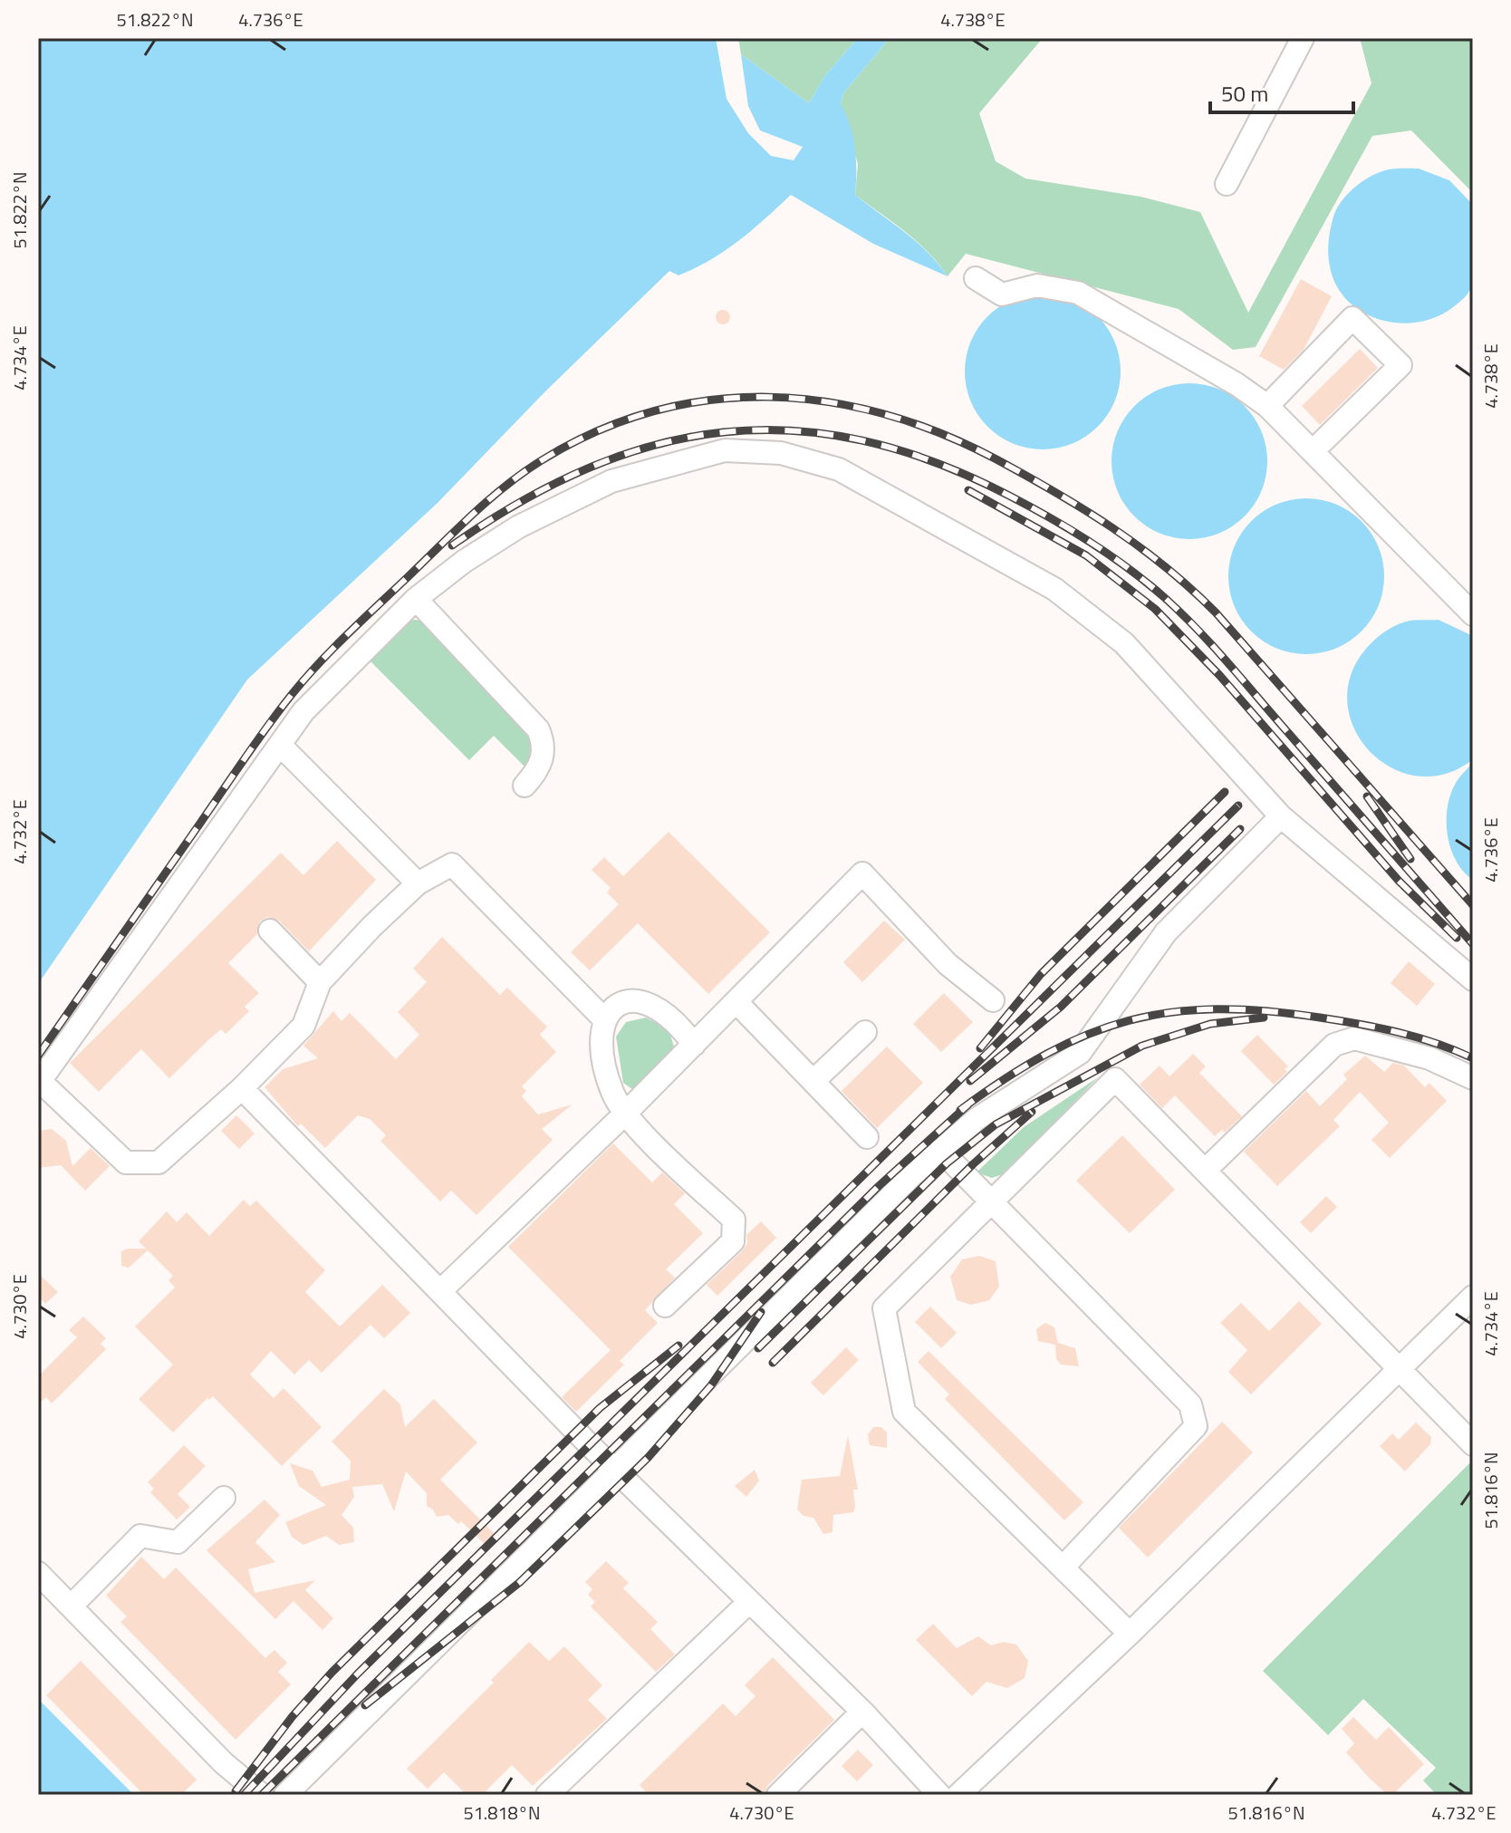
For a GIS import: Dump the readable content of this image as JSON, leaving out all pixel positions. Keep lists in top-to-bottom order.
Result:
{
  "scale_bar": "50 m",
  "coordinates": [
    "51.822°N",
    "4.736°E",
    "4.738°E",
    "4.734°E",
    "4.732°E",
    "4.730°E",
    "51.816°N",
    "51.818°N"
  ]
}
